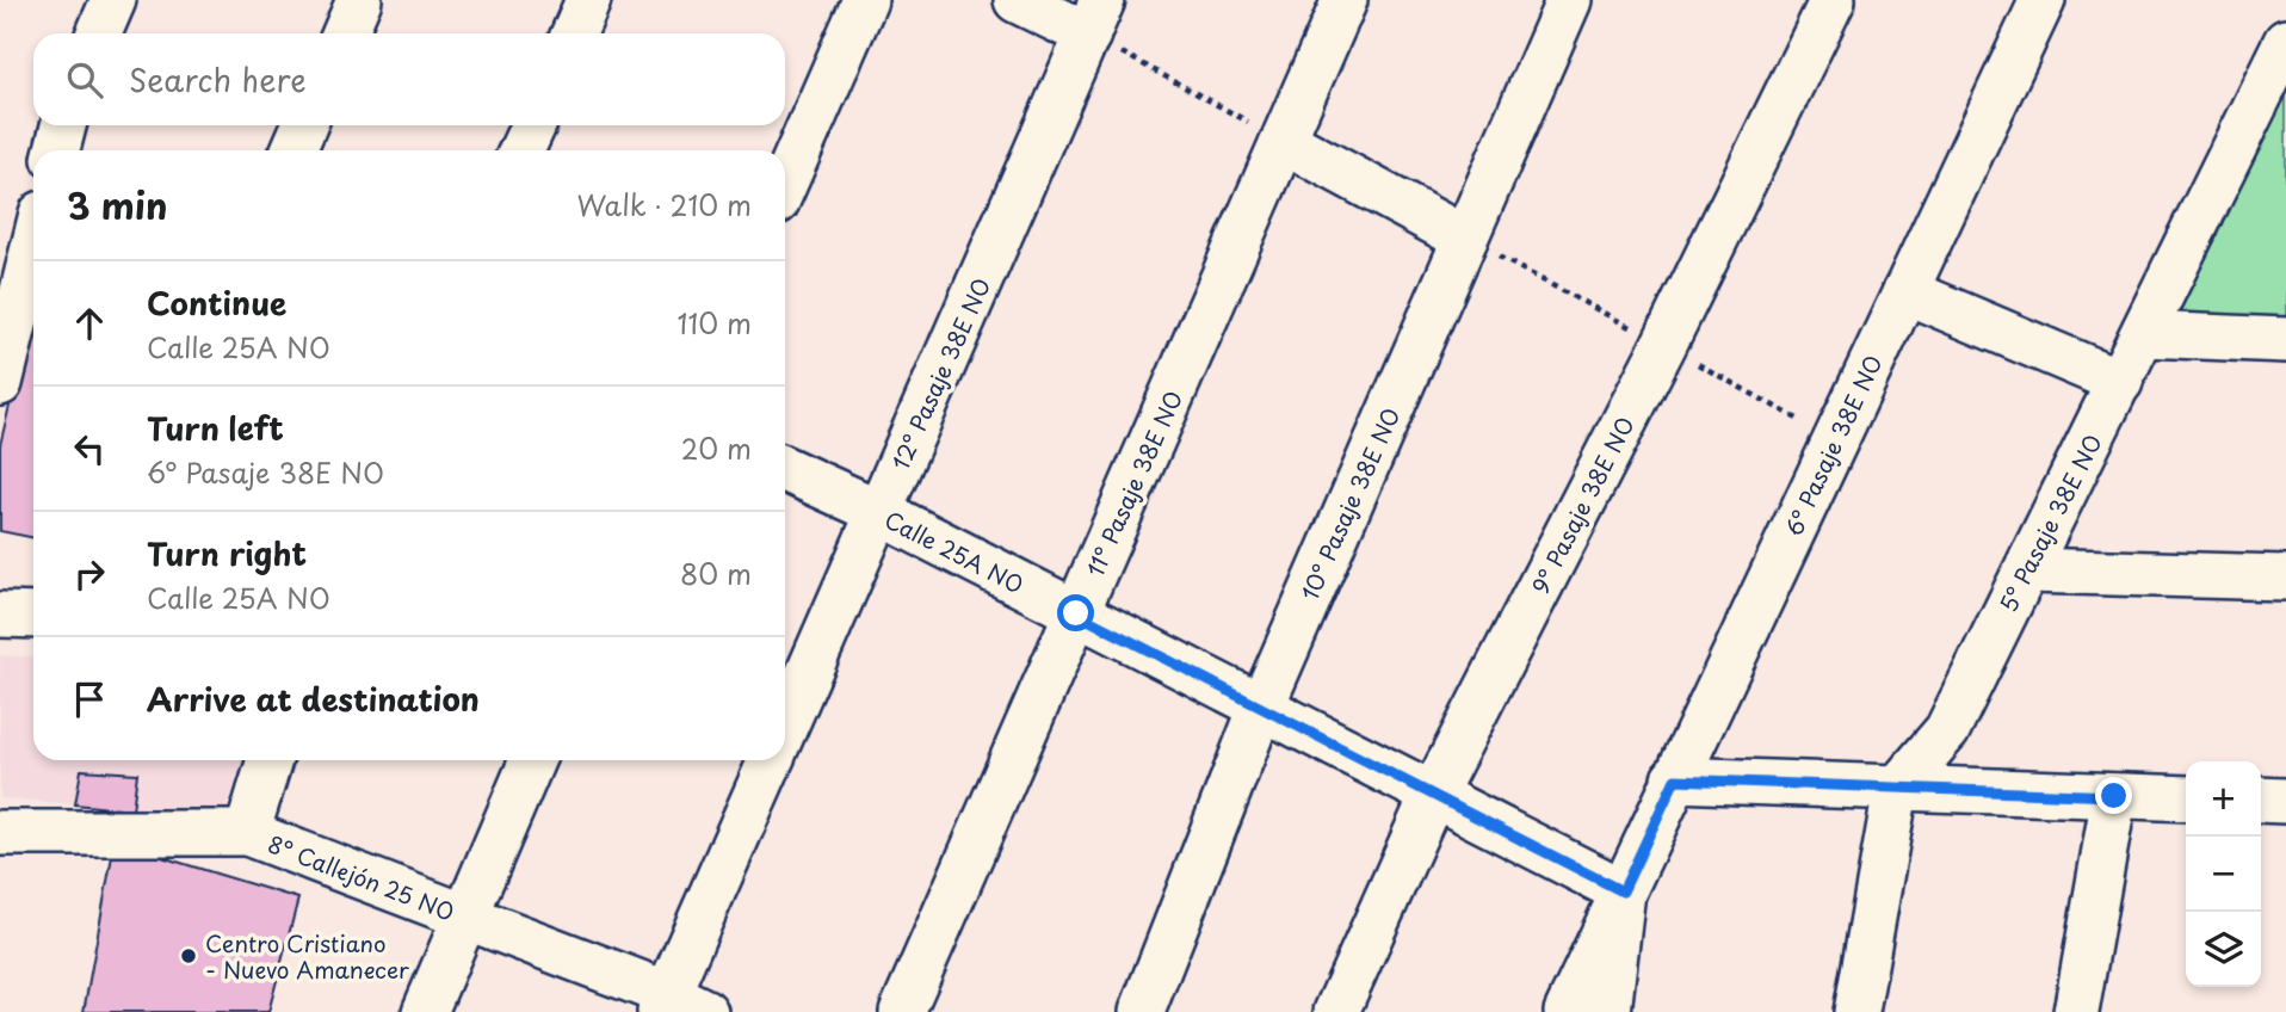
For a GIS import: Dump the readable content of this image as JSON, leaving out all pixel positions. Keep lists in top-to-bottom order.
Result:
{
  "streets": {
    "street": [
      "12° Pasaje 38E NO",
      "6° Pasaje 38E NO",
      "11° Pasaje 38E NO",
      "10° Pasaje 38E NO",
      "9° Pasaje 38E NO",
      "5° Pasaje 38E NO",
      "Calle 25A NO",
      "8° Callejón 25 NO"
    ]
  },
  "crossings": [
    ["12° Pasaje 38E NO", "Calle 25A NO"],
    ["6° Pasaje 38E NO", "Calle 25A NO"],
    ["11° Pasaje 38E NO", "Calle 25A NO"],
    ["10° Pasaje 38E NO", "Calle 25A NO"],
    ["9° Pasaje 38E NO", "Calle 25A NO"]
  ],
  "places": ["Centro Cristiano - Nuevo Amanecer"],
  "page": {
    "search": "Search here",
    "heading": ["3 min", "Walk · 210 m"],
    "list": [
      ["Continue", "Calle 25A NO", "110 m"],
      ["Turn left", "6° Pasaje 38E NO", "20 m"],
      ["Turn right", "Calle 25A NO", "80 m"],
      "Arrive at destination"
    ],
    "map_buttons": ["+", "−"]
  }
}
